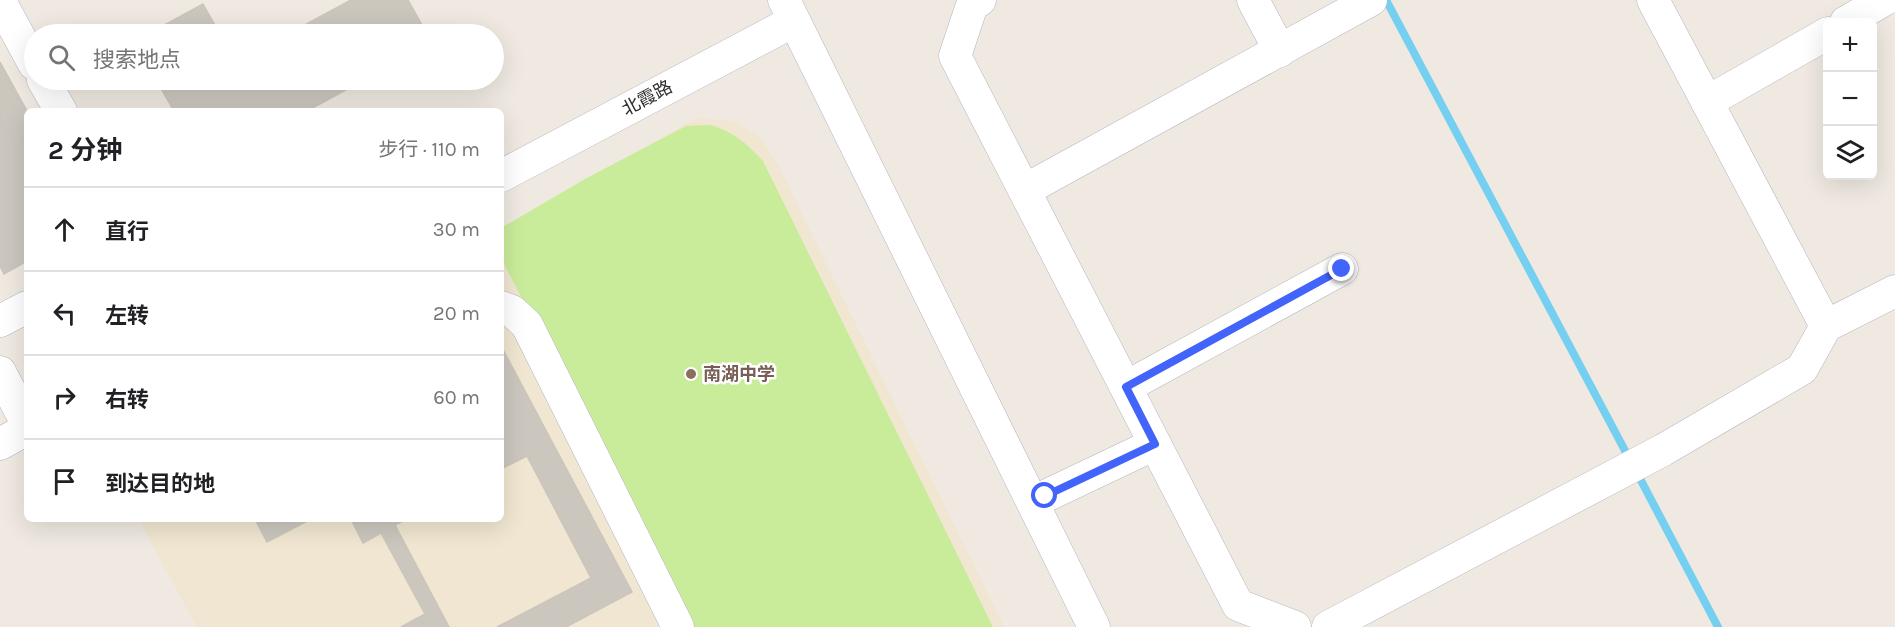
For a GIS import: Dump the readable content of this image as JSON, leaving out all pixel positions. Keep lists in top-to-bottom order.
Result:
{
  "streets": {
    "street": ["北霞路"]
  },
  "places": ["南湖中学"],
  "page": {
    "map_buttons": ["+", "−"],
    "search": "搜索地点",
    "heading": ["2 分钟", "步行 · 110 m"],
    "list": [
      ["直行", "30 m"],
      ["左转", "20 m"],
      ["右转", "60 m"],
      "到达目的地"
    ]
  }
}
